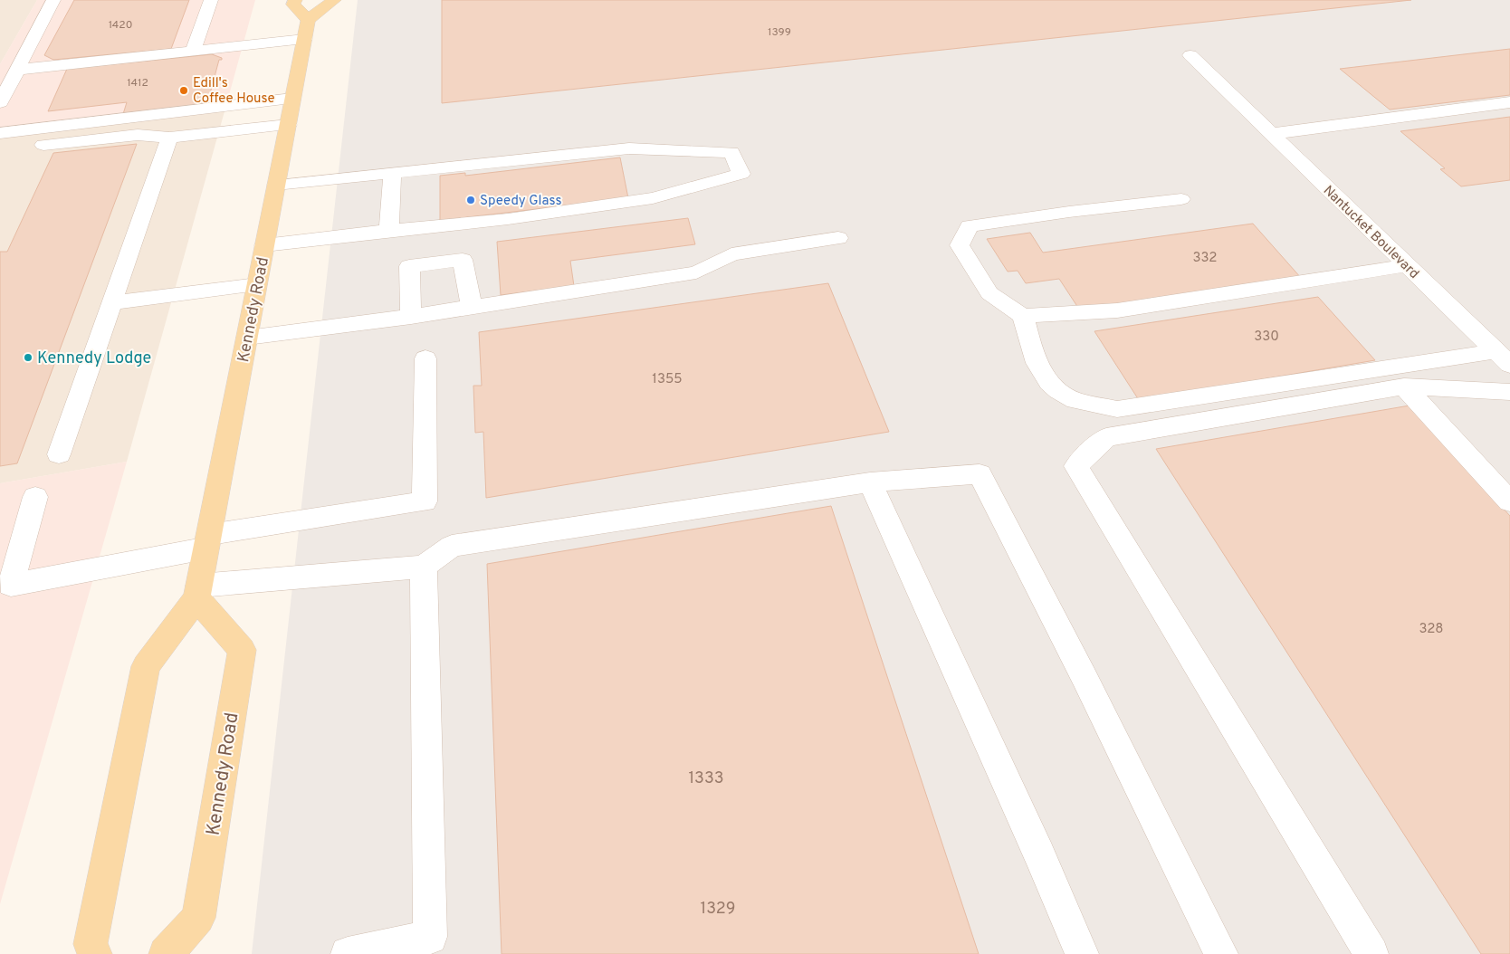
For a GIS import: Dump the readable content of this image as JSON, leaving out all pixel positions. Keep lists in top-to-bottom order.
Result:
{
  "streets": {
    "main road": ["Kennedy Road"],
    "street": ["Nantucket Boulevard"]
  },
  "places": ["Edill's Coffee House", "Speedy Glass", "Kennedy Lodge"],
  "house_numbers": [
    "1420",
    "1399",
    "1412",
    "332",
    "330",
    "1355",
    "328",
    "1333",
    "1329"
  ]
}
